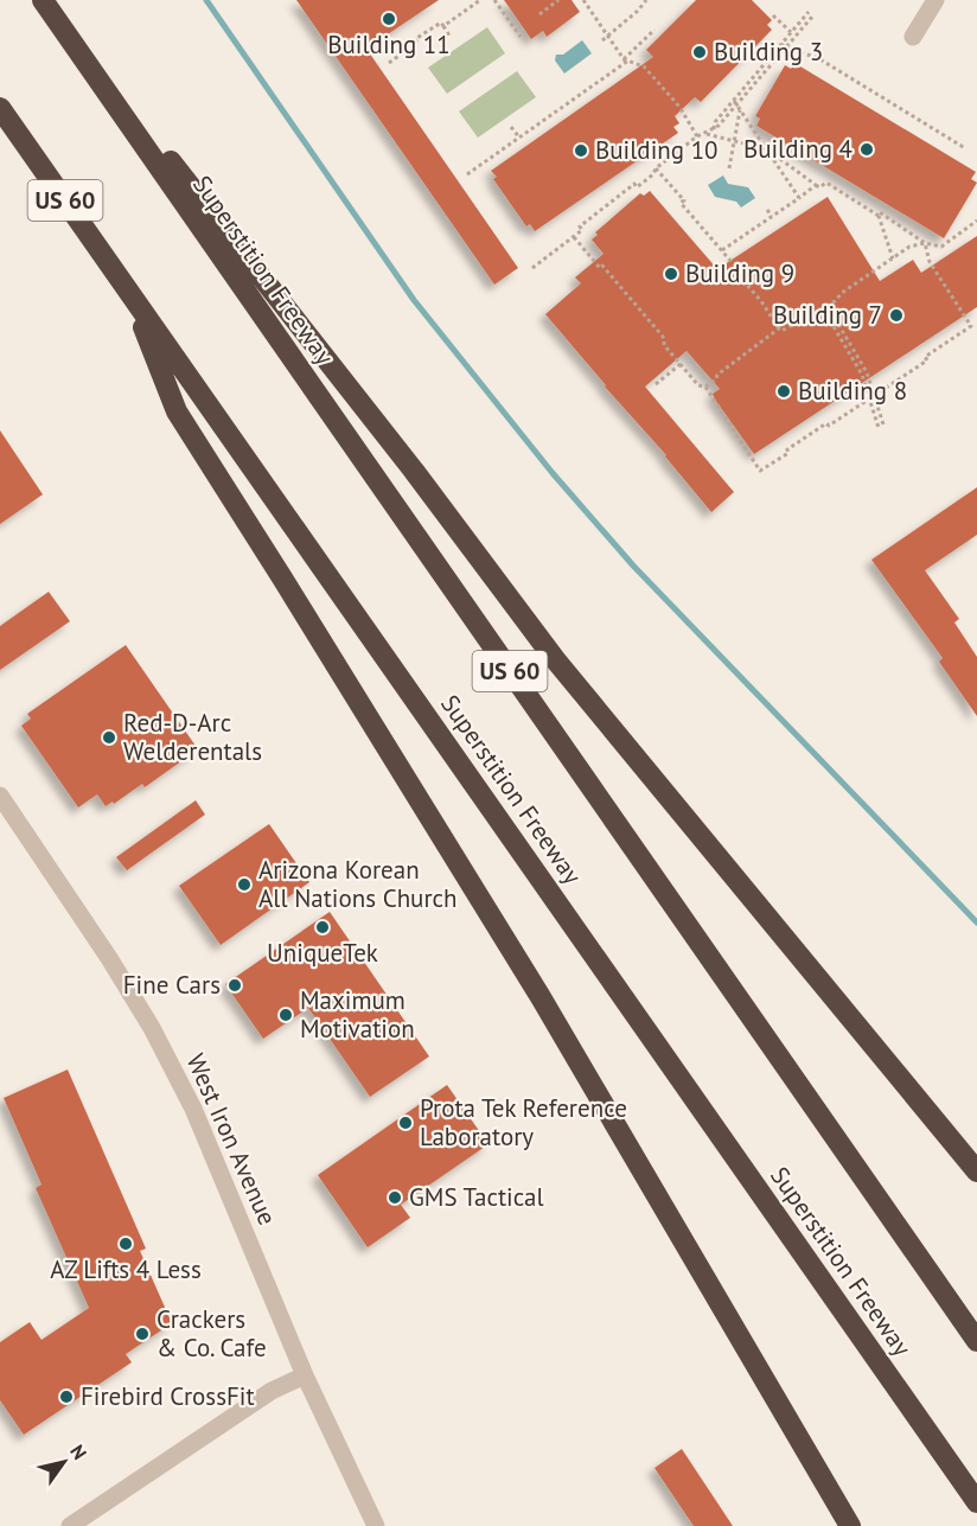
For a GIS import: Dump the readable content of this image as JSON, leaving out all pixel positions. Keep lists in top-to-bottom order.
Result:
{
  "streets": {
    "highway": ["US 60", "Superstition Freeway"],
    "street": ["West Iron Avenue"]
  },
  "places": [
    "Building 11",
    "Building 3",
    "Building 4",
    "Building 10",
    "Building 9",
    "Building 7",
    "Building 8",
    "Red-D-Arc Welderentals",
    "Arizona Korean All Nations Church",
    "UniqueTek",
    "Fine Cars",
    "Maximum Motivation",
    "Prota Tek Reference Laboratory",
    "GMS Tactical",
    "AZ Lifts 4 Less",
    "Crackers & Co. Cafe",
    "Firebird CrossFit"
  ],
  "north": "top right"
}
